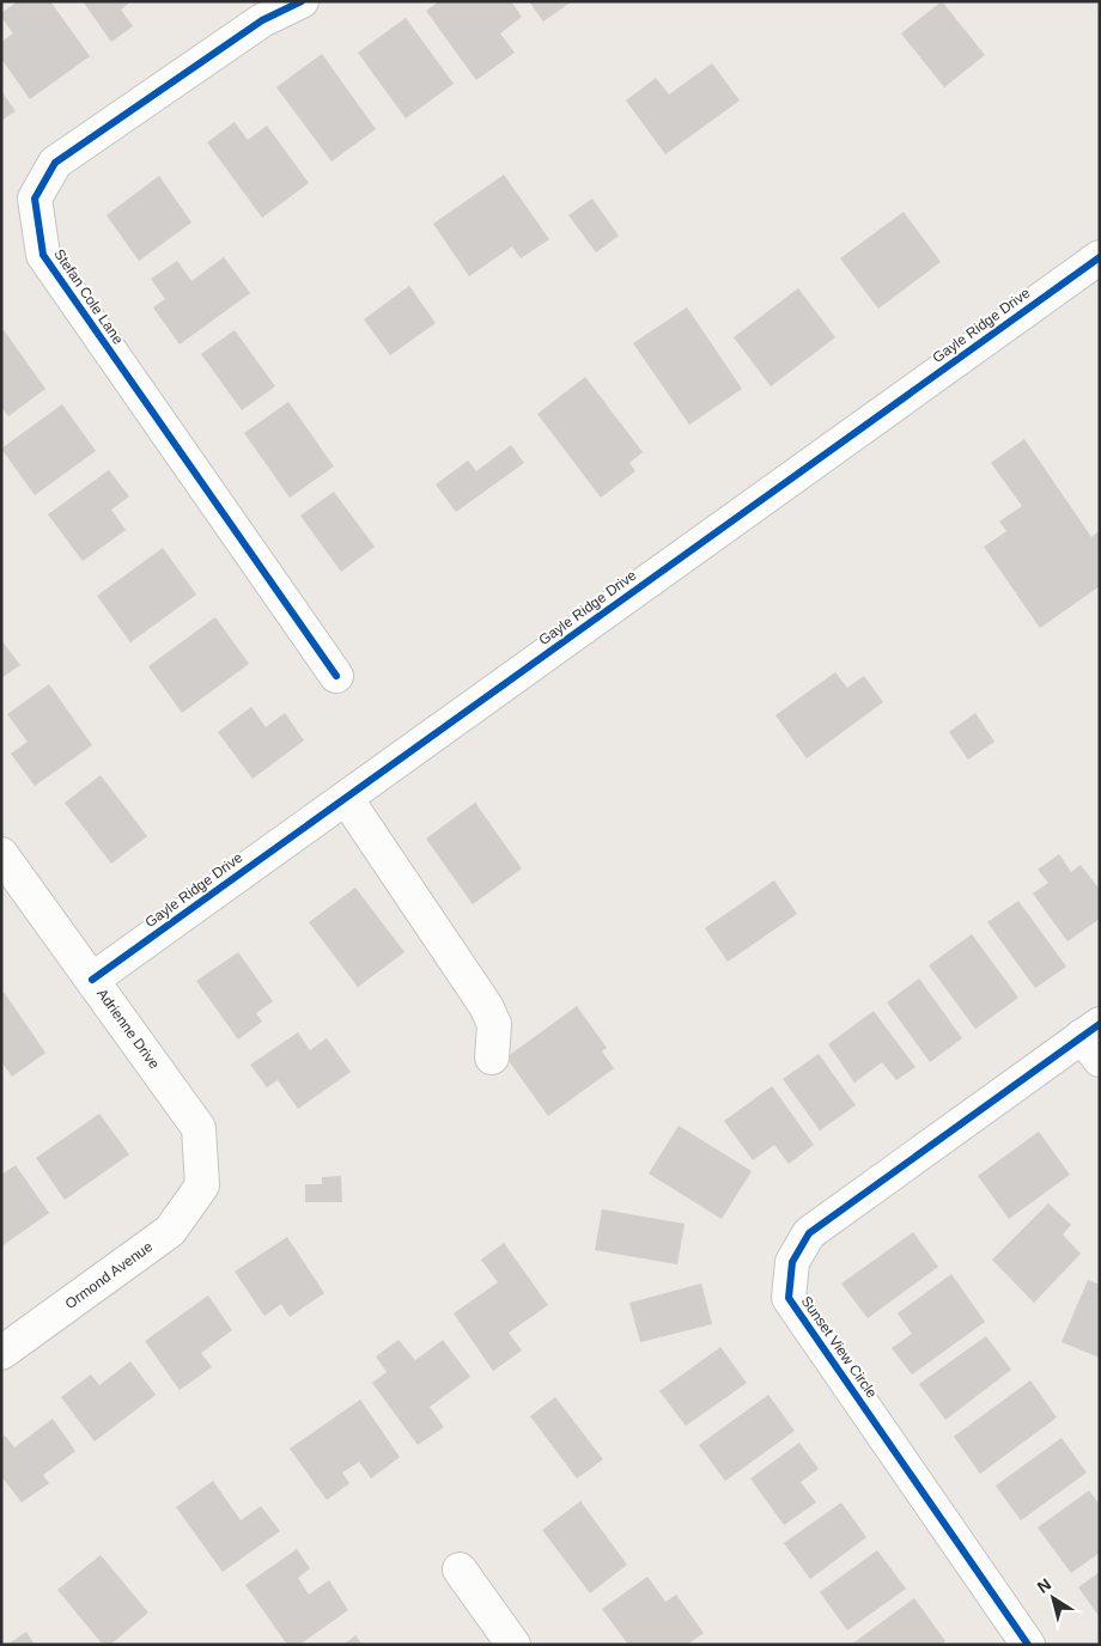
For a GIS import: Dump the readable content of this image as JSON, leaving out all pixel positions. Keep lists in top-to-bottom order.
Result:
{
  "streets": {
    "street": [
      "Stefan Cole Lane",
      "Gayle Ridge Drive",
      "Adrienne Drive",
      "Ormond Avenue",
      "Sunset View Circle"
    ]
  },
  "crossings": [
    ["Gayle Ridge Drive", "Adrienne Drive"],
    ["Adrienne Drive", "Ormond Avenue"]
  ],
  "north": "top left"
}
